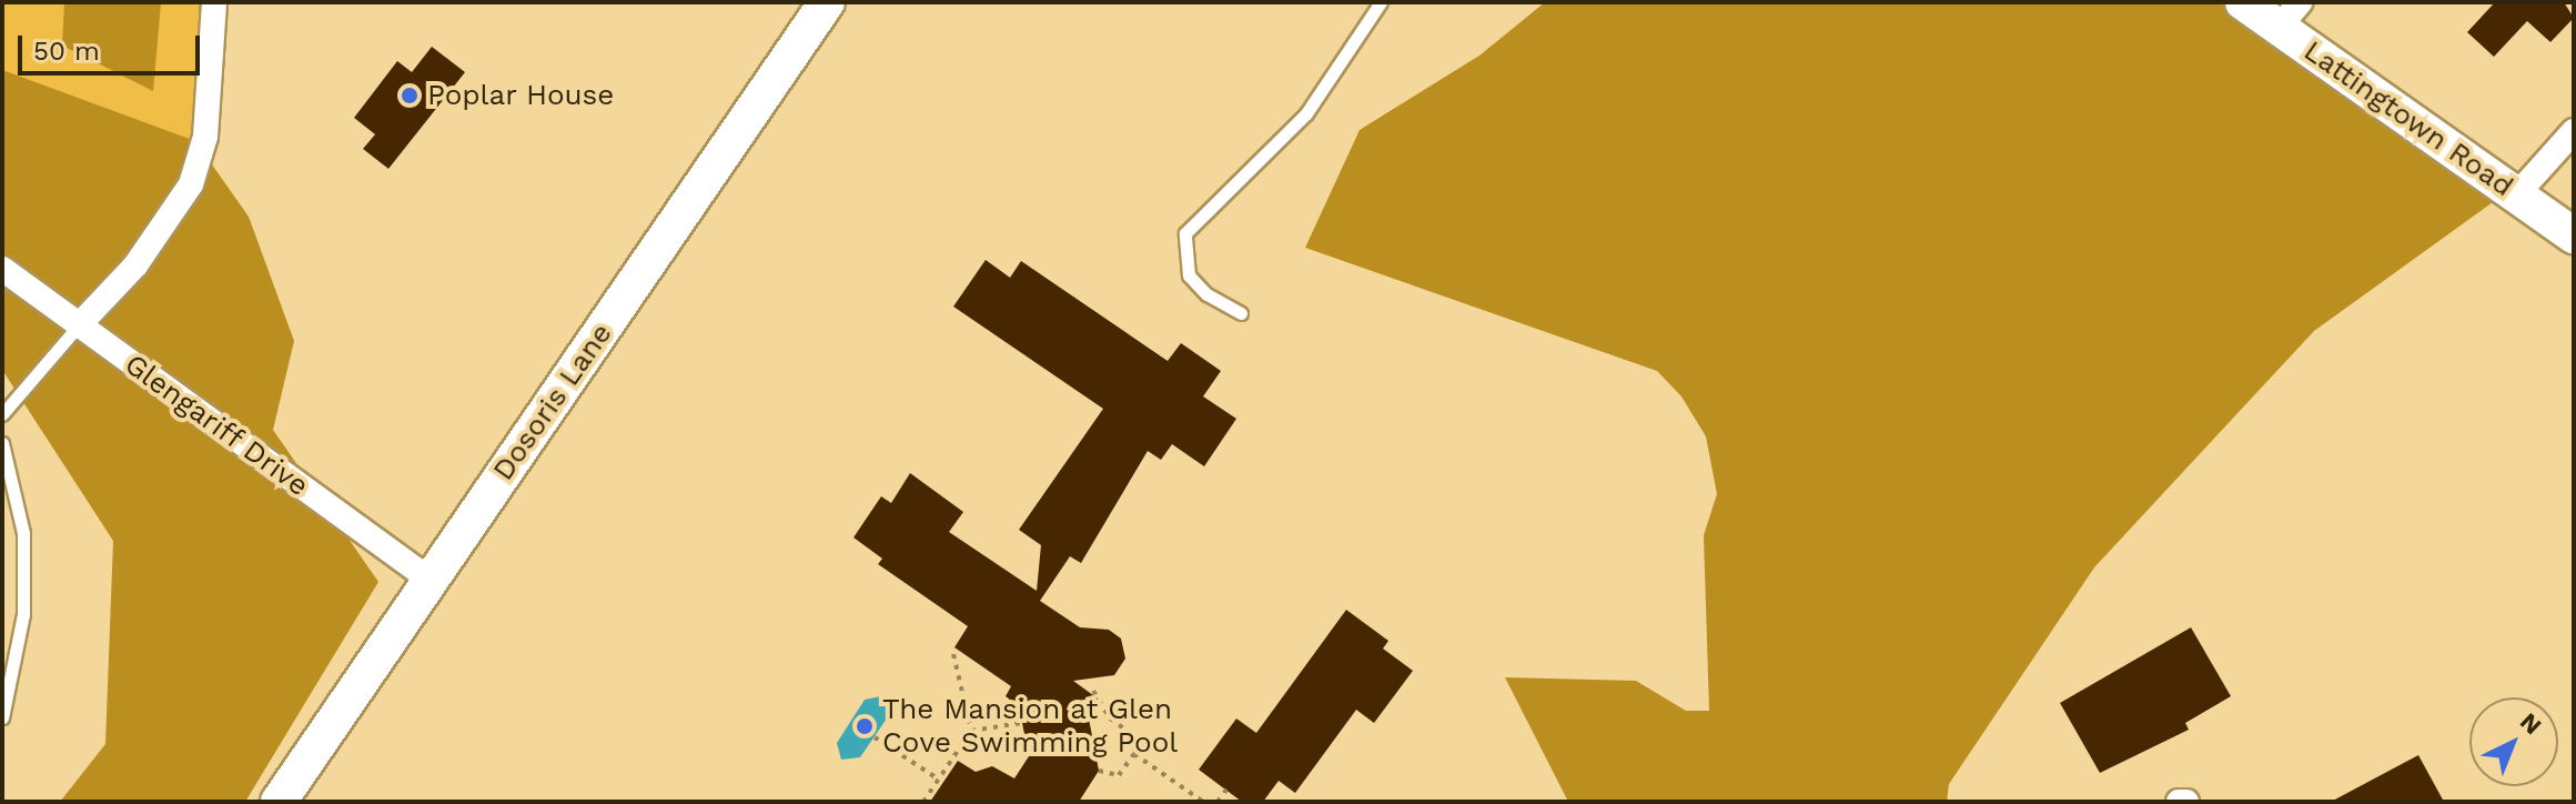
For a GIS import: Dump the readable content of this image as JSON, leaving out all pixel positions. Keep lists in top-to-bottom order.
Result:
{
  "streets": {
    "street": ["Lattingtown Road", "Dosoris Lane", "Glengariff Drive"]
  },
  "crossings": [
    ["Dosoris Lane", "Glengariff Drive"]
  ],
  "places": ["Poplar House", "The Mansion at Glen Cove Swimming Pool"],
  "scale_bar": "50 m",
  "north": "top right"
}
